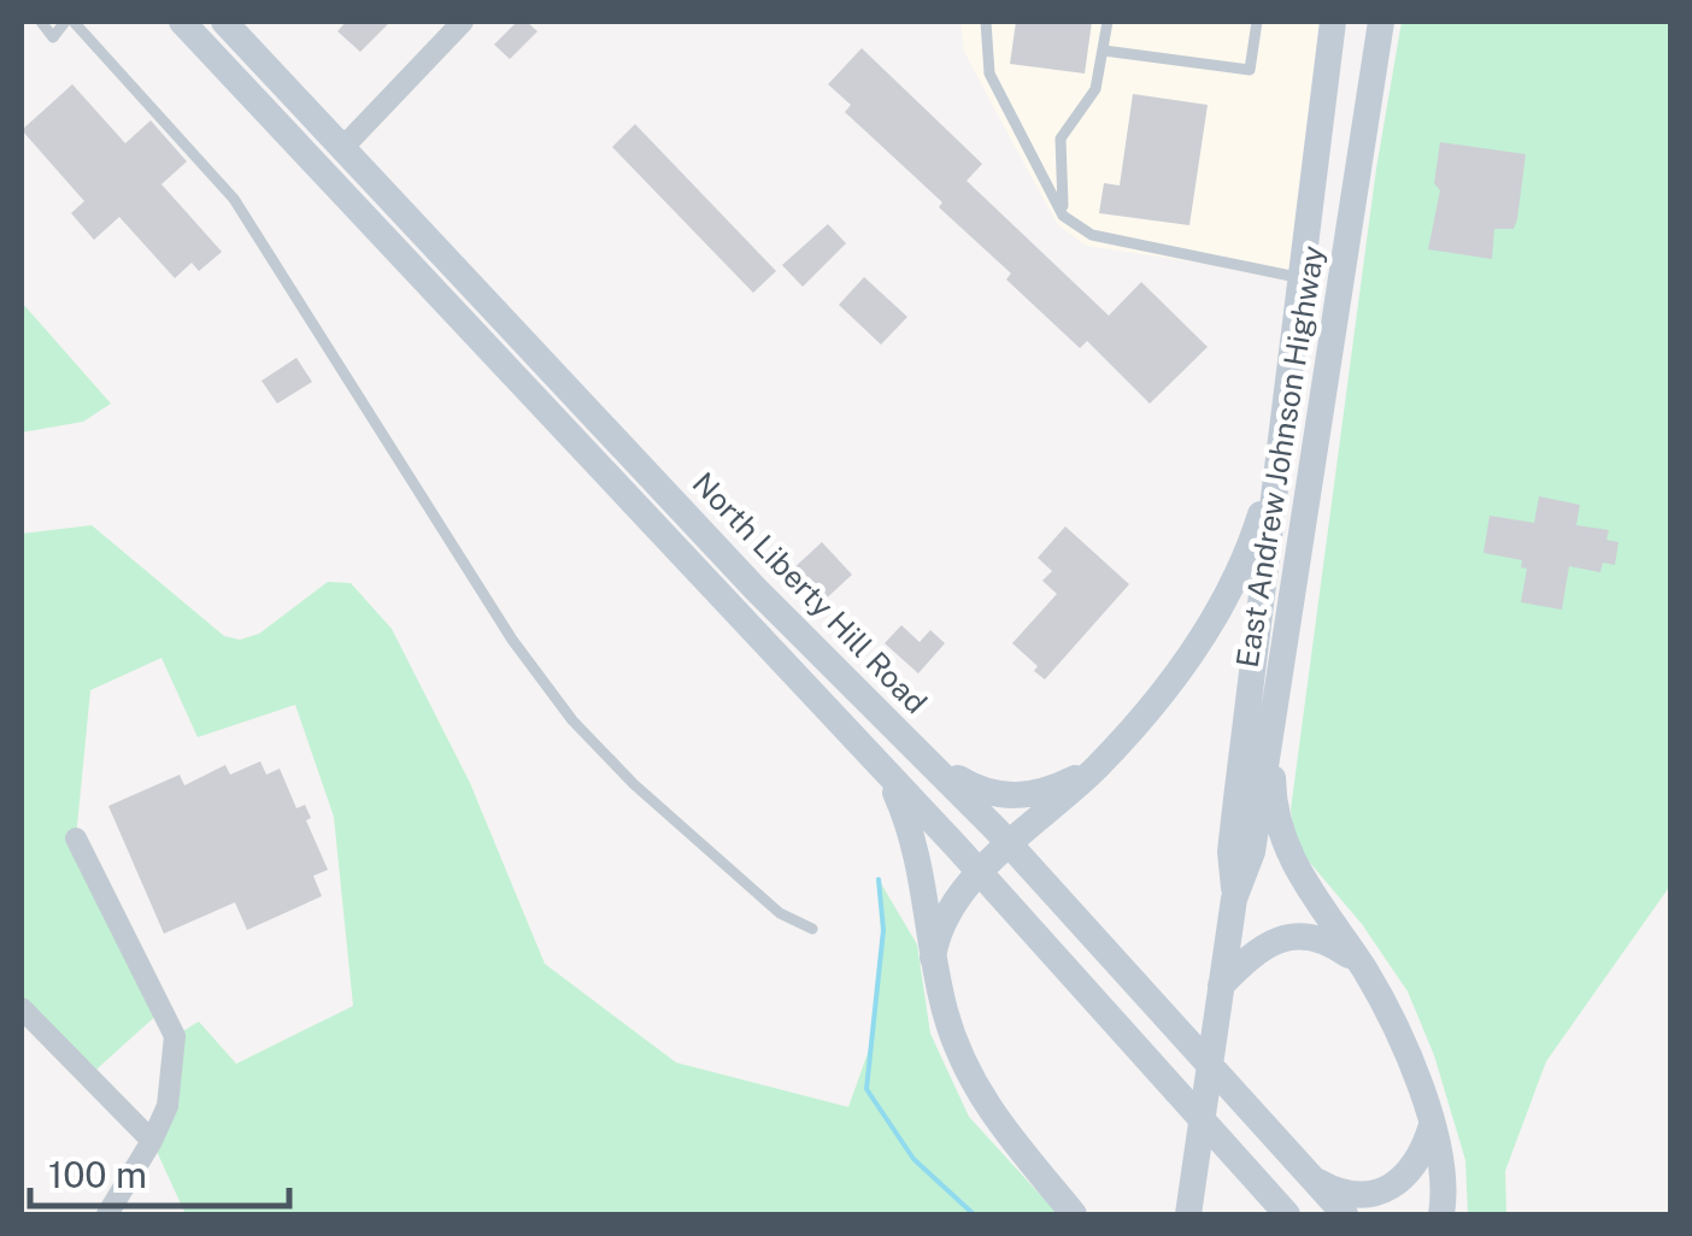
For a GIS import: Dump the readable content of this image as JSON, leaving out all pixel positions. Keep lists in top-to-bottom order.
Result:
{
  "streets": {
    "main road": ["East Andrew Johnson Highway", "North Liberty Hill Road"]
  },
  "scale_bar": "100 m"
}
